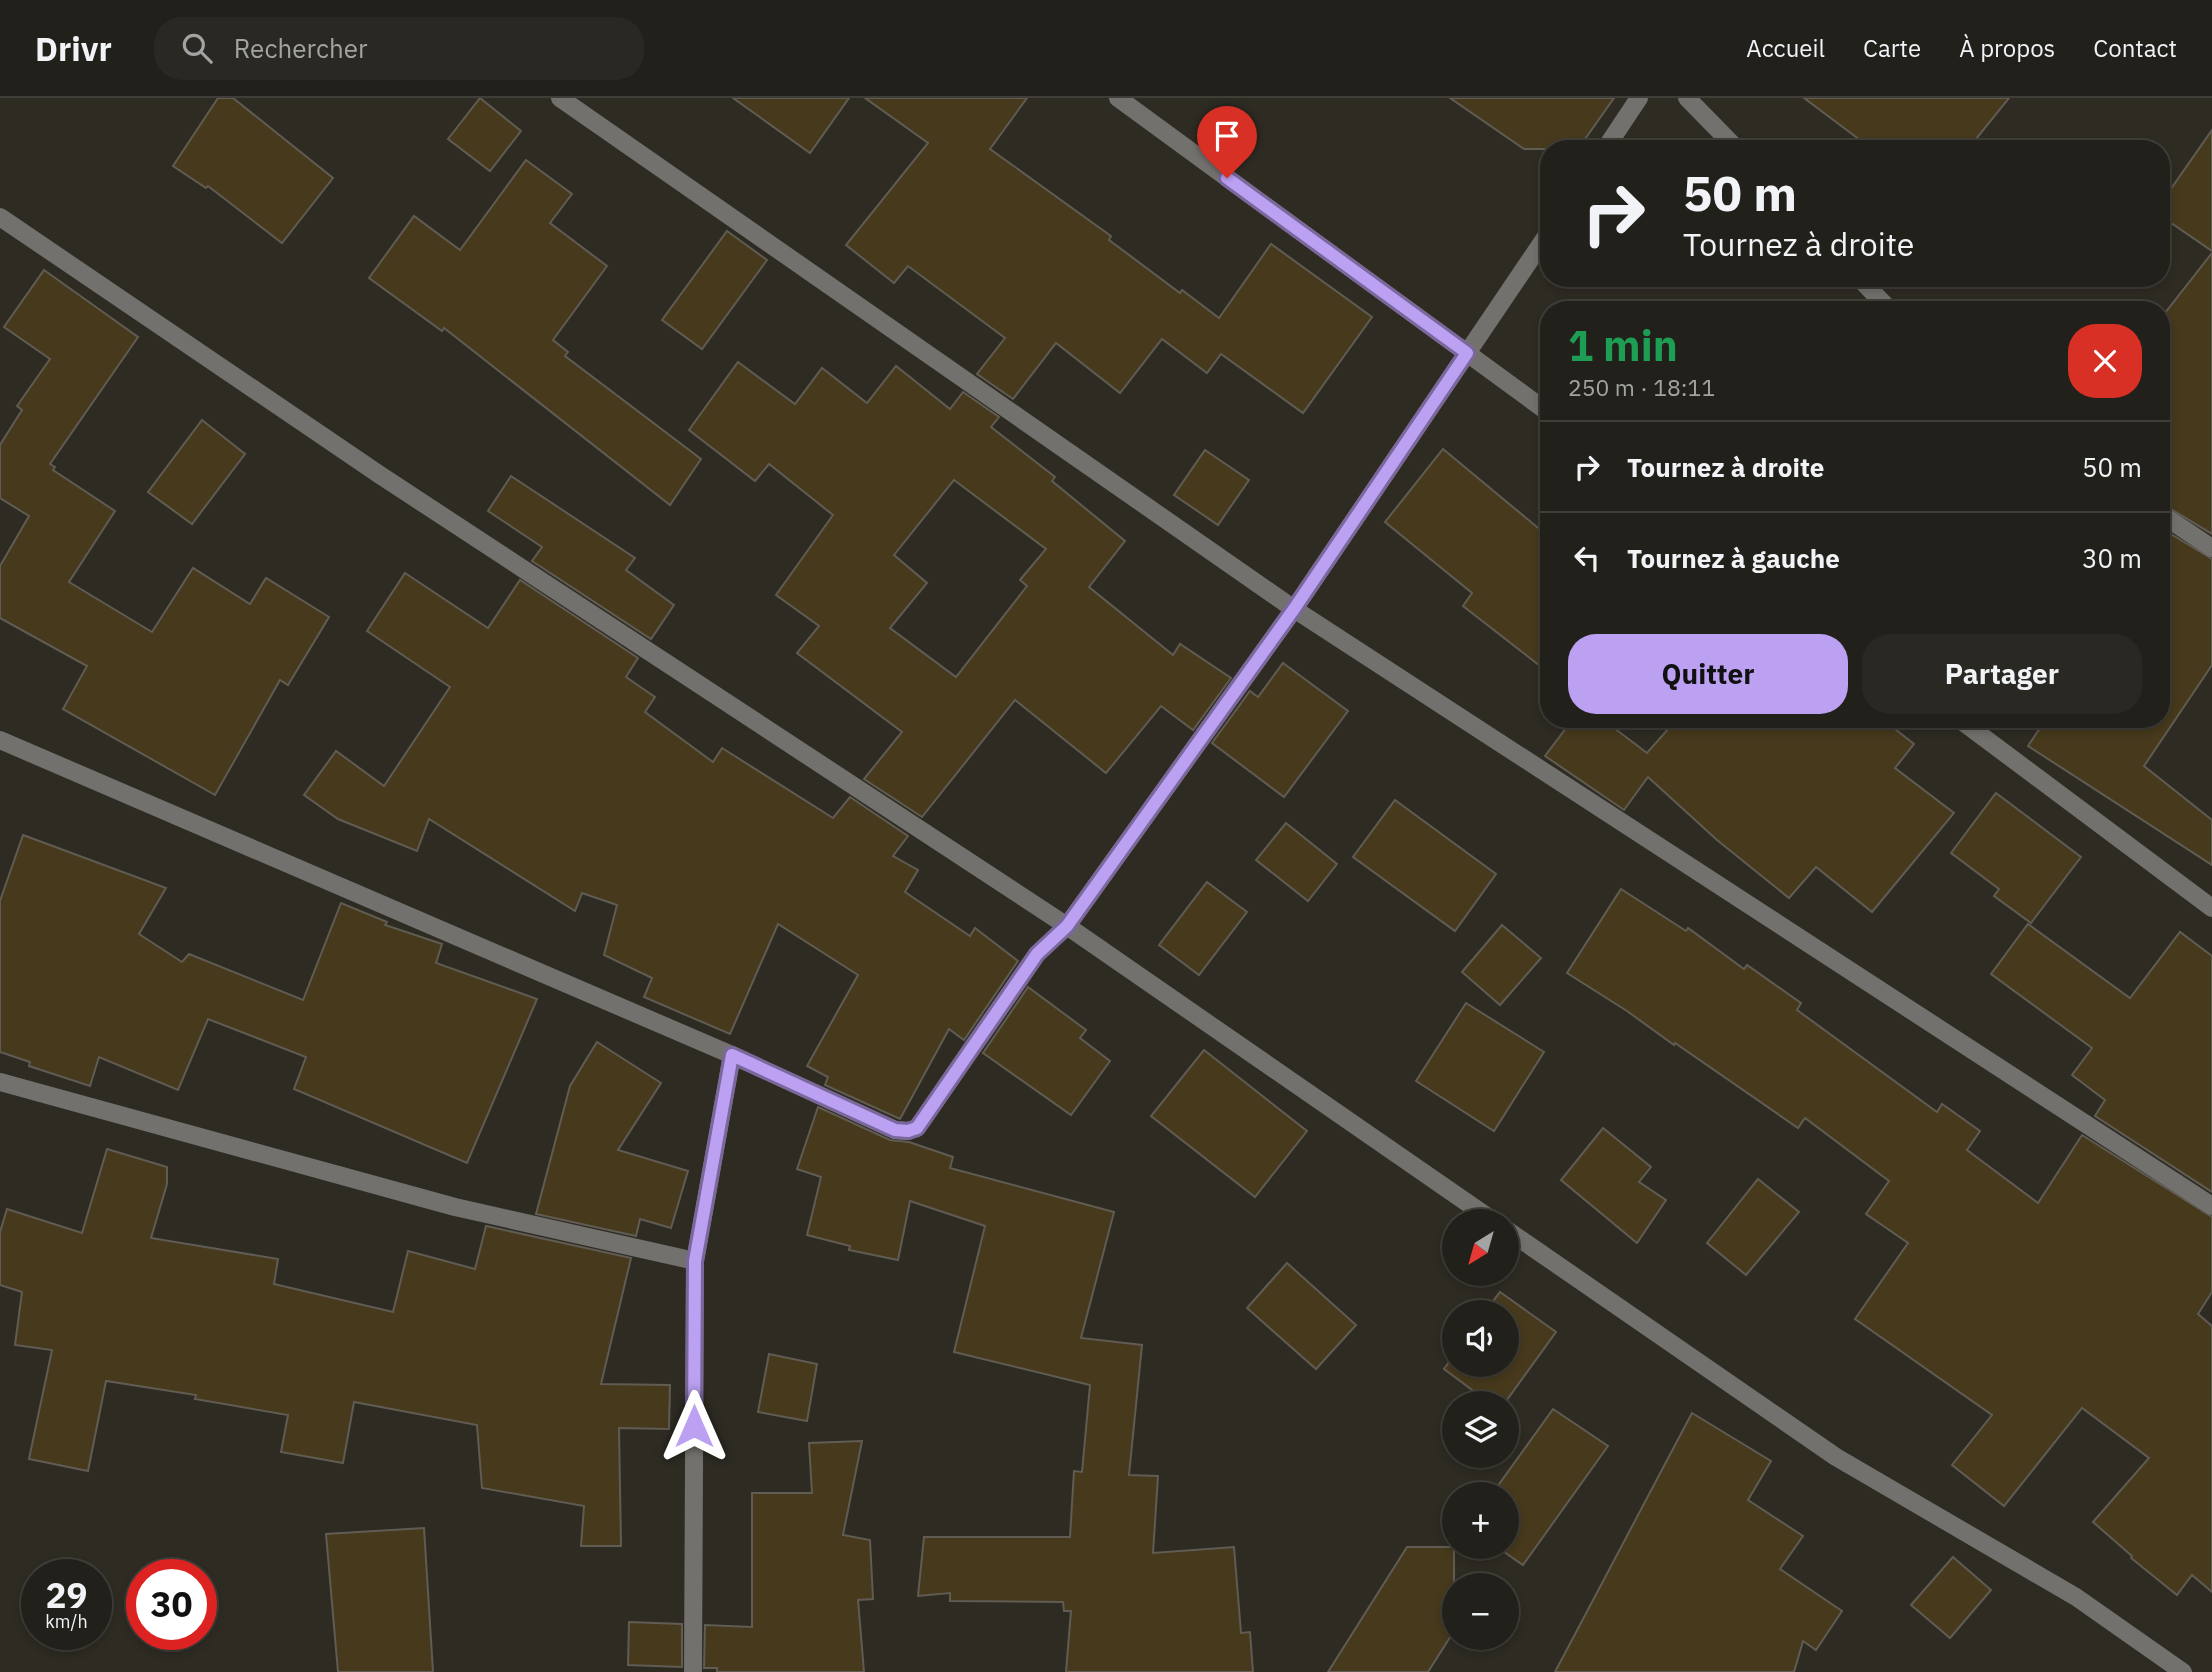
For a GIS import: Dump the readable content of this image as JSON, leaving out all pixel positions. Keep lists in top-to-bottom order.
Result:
{
  "north": "bottom left",
  "page": {
    "header": "Drivr",
    "search": "Rechercher",
    "nav": [
      "Accueil",
      "Carte",
      "À propos",
      "Contact"
    ],
    "turn": ["50 m", "Tournez à droite"],
    "heading": ["1 min", "250 m · 18:11"],
    "list": [
      {
        "name": "Tournez à droite",
        "value": "50 m"
      },
      {
        "name": "Tournez à gauche",
        "value": "30 m"
      }
    ],
    "buttons": ["Quitter", "Partager"],
    "map_buttons": ["+", "−"],
    "speed": "29 km/h",
    "limit": "30"
  }
}
